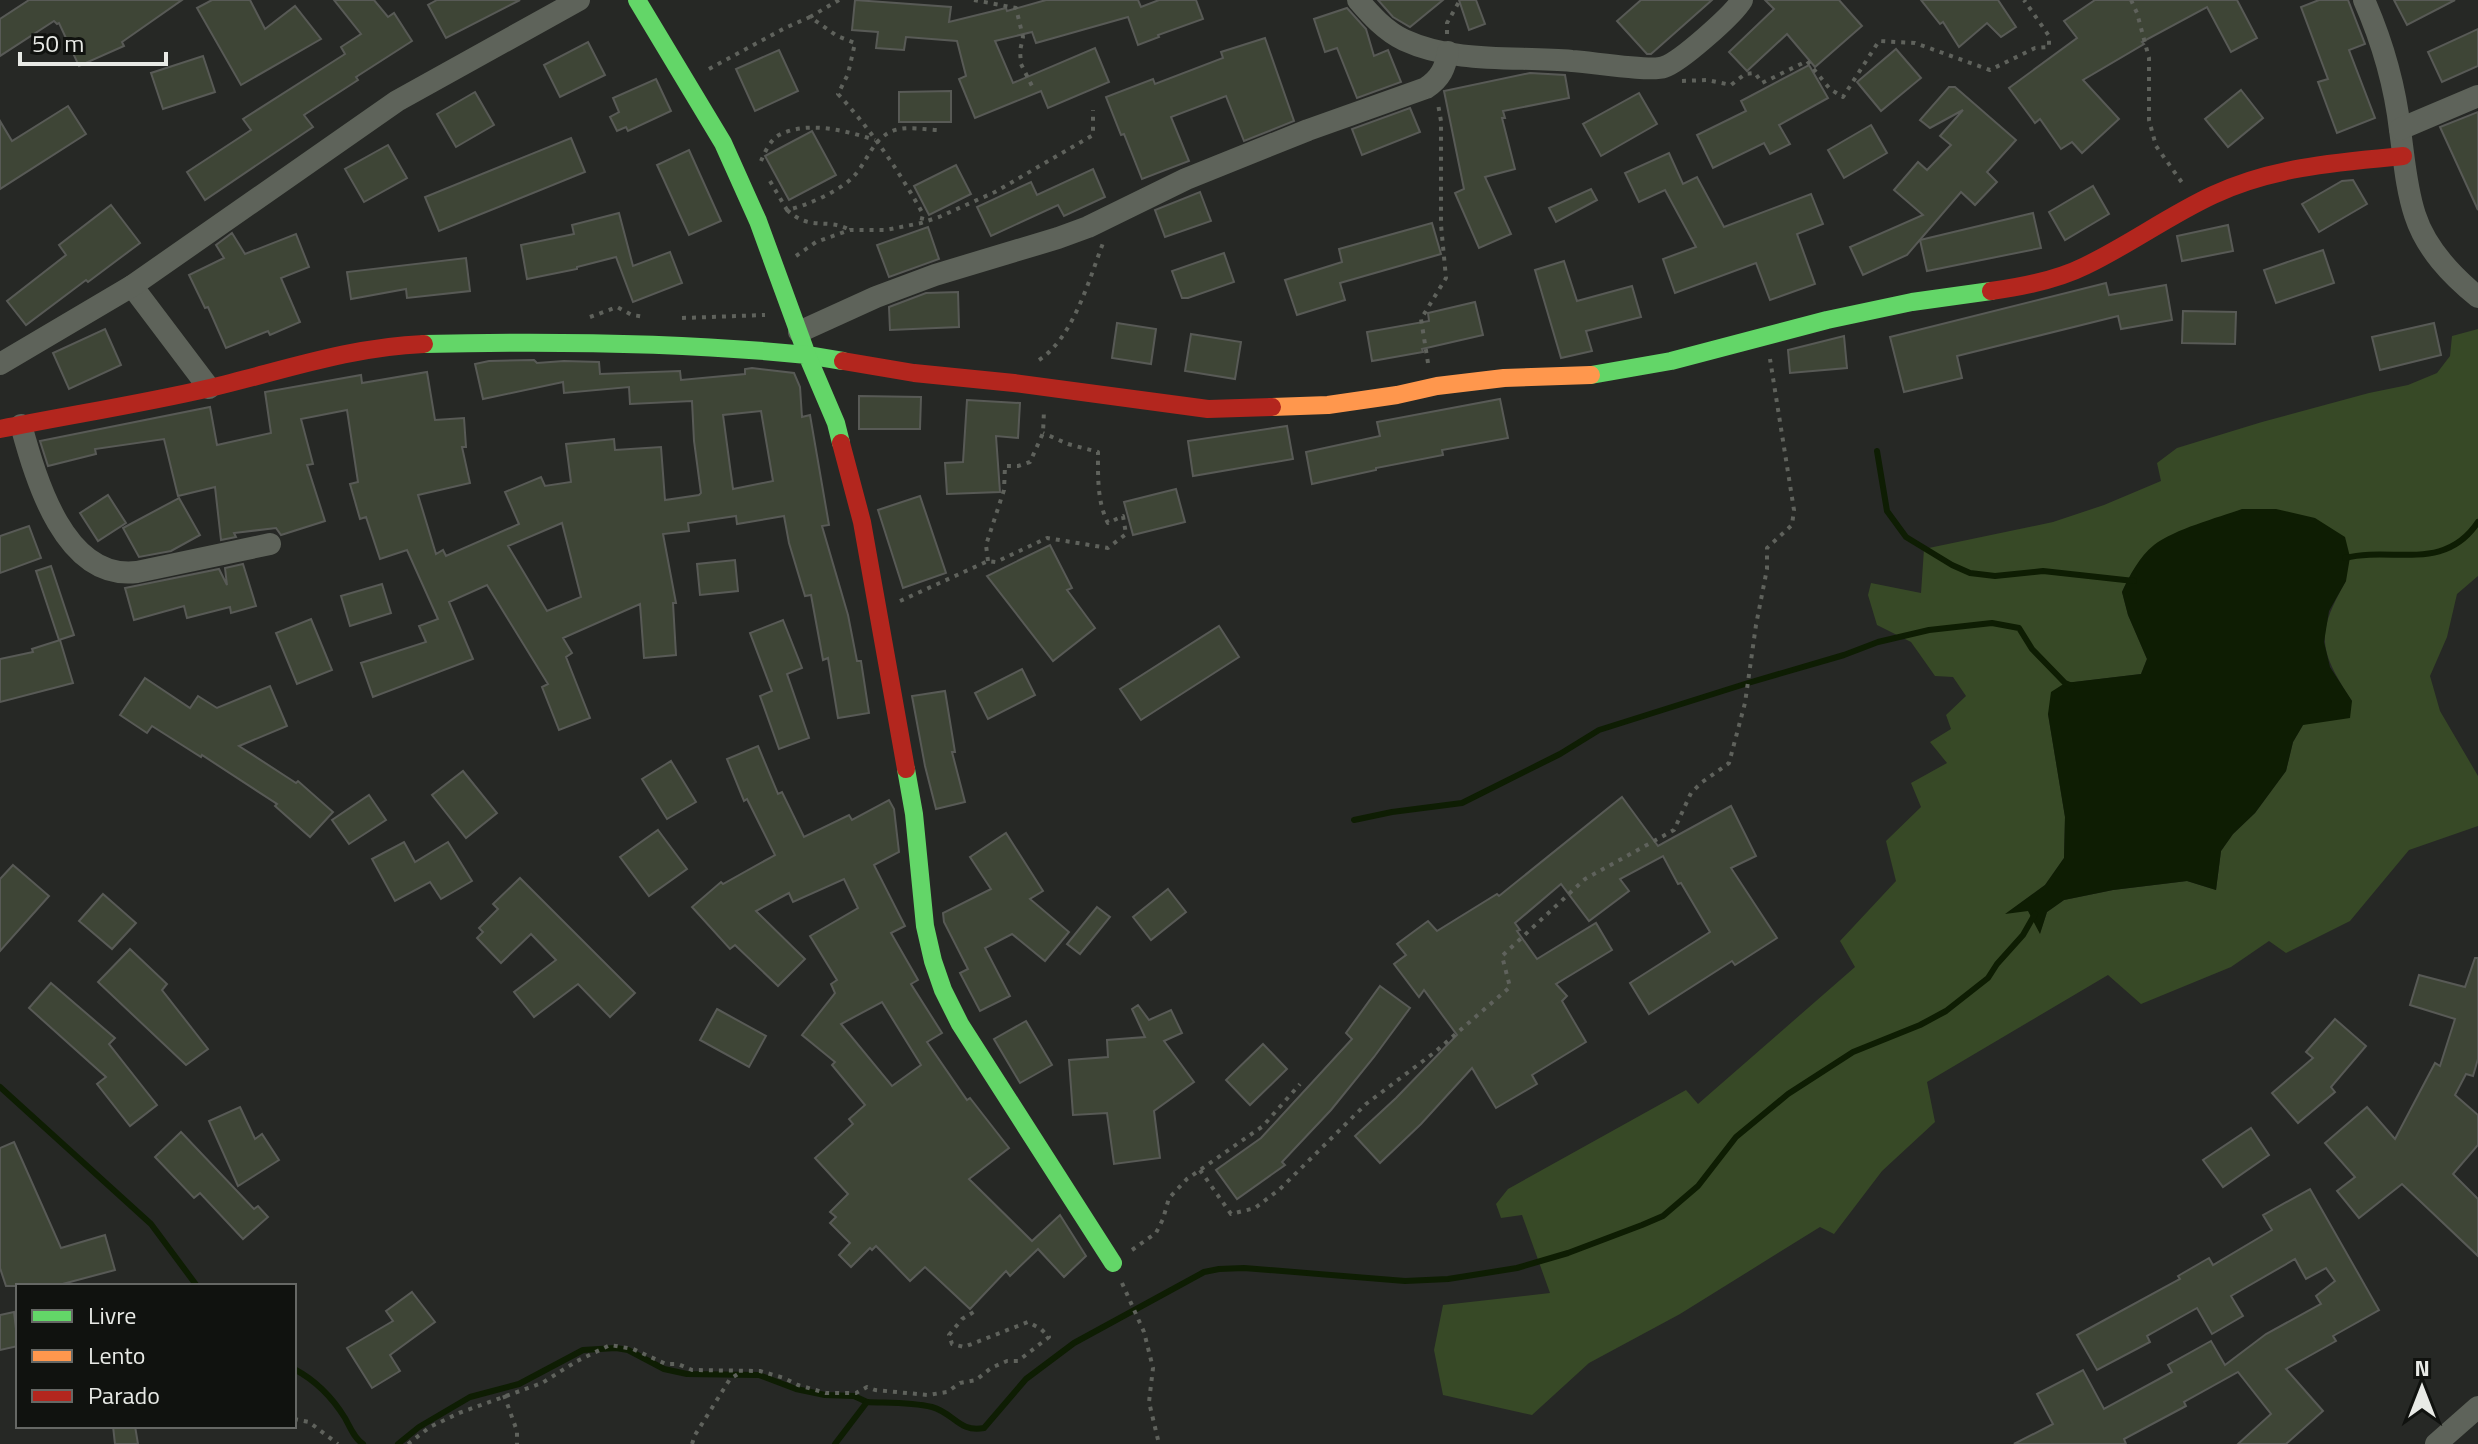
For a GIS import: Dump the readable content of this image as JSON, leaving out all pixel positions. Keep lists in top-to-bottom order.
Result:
{
  "legend": ["Livre", "Lento", "Parado"],
  "scale_bar": "50 m",
  "north": "top"
}
